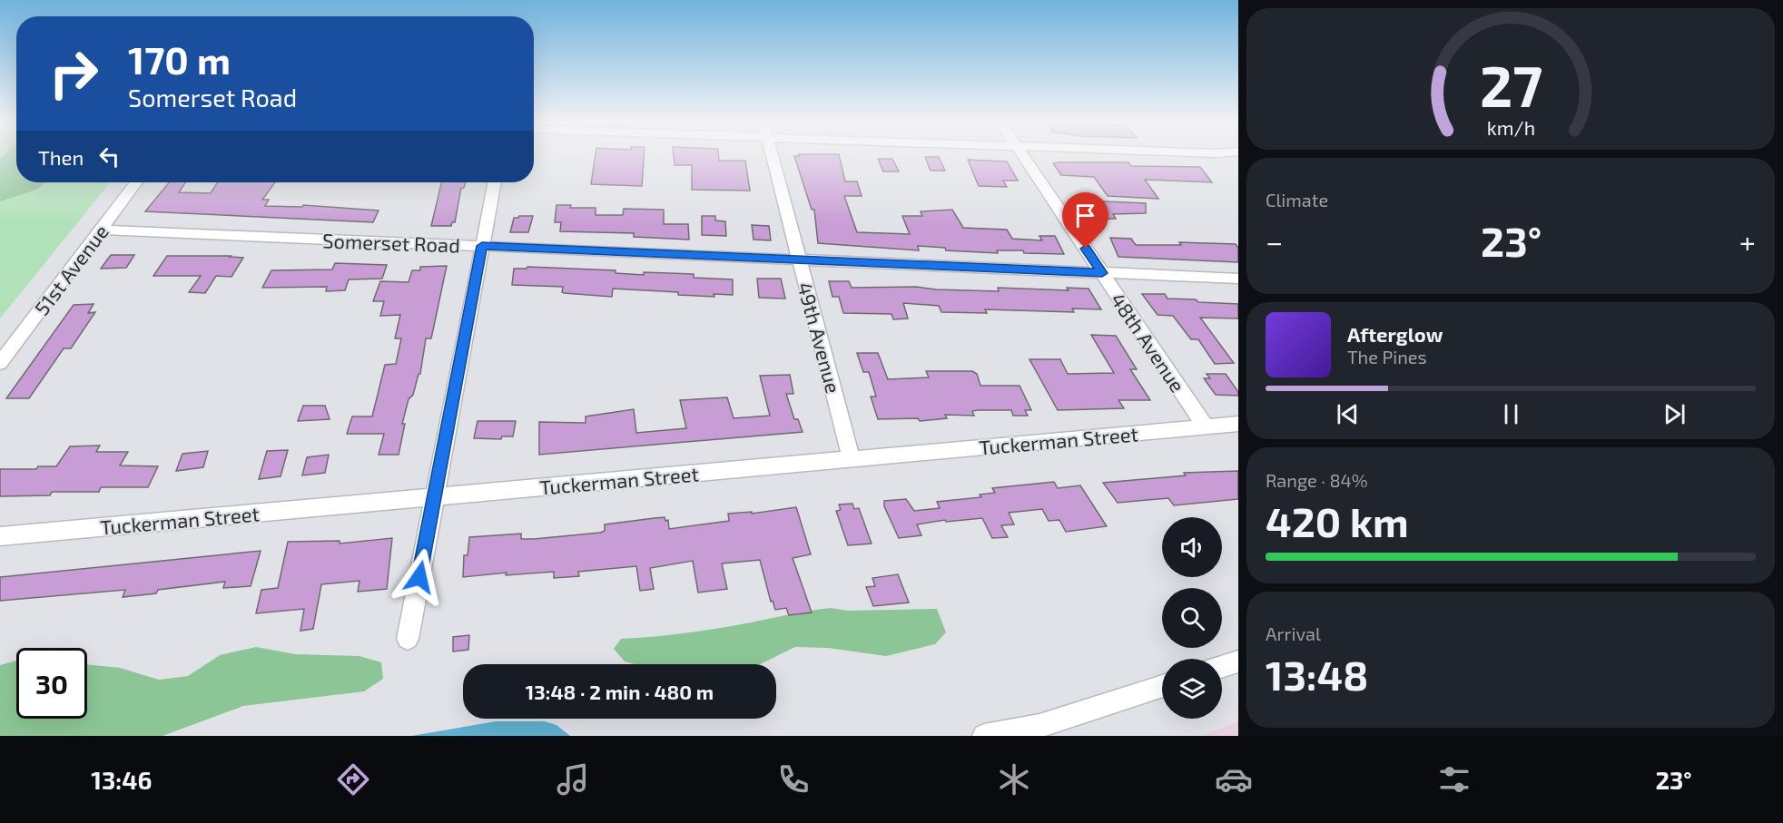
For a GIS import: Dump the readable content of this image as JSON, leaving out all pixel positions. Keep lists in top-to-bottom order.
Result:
{
  "streets": {
    "street": [
      "Somerset Road",
      "51st Avenue",
      "49th Avenue",
      "48th Avenue",
      "Tuckerman Street"
    ]
  },
  "crossings": [
    ["Somerset Road", "51st Avenue"],
    ["Somerset Road", "49th Avenue"],
    ["Somerset Road", "48th Avenue"],
    ["49th Avenue", "Tuckerman Street"],
    ["48th Avenue", "Tuckerman Street"]
  ],
  "page": {
    "turn": ["170 m", "Somerset Road"],
    "then": "Then",
    "tile": [
      "Climate",
      ["Range · 84%", "420 km"],
      ["Arrival", "13:48"]
    ],
    "heat": ["−", "23°", "+"],
    "song": ["Afterglow", "The Pines"],
    "limit": "30",
    "trip": "13:48 · 2 min · 480 m",
    "tabs": ["13:46", "23°"],
    "gauge": ["27", "km/h"]
  }
}
